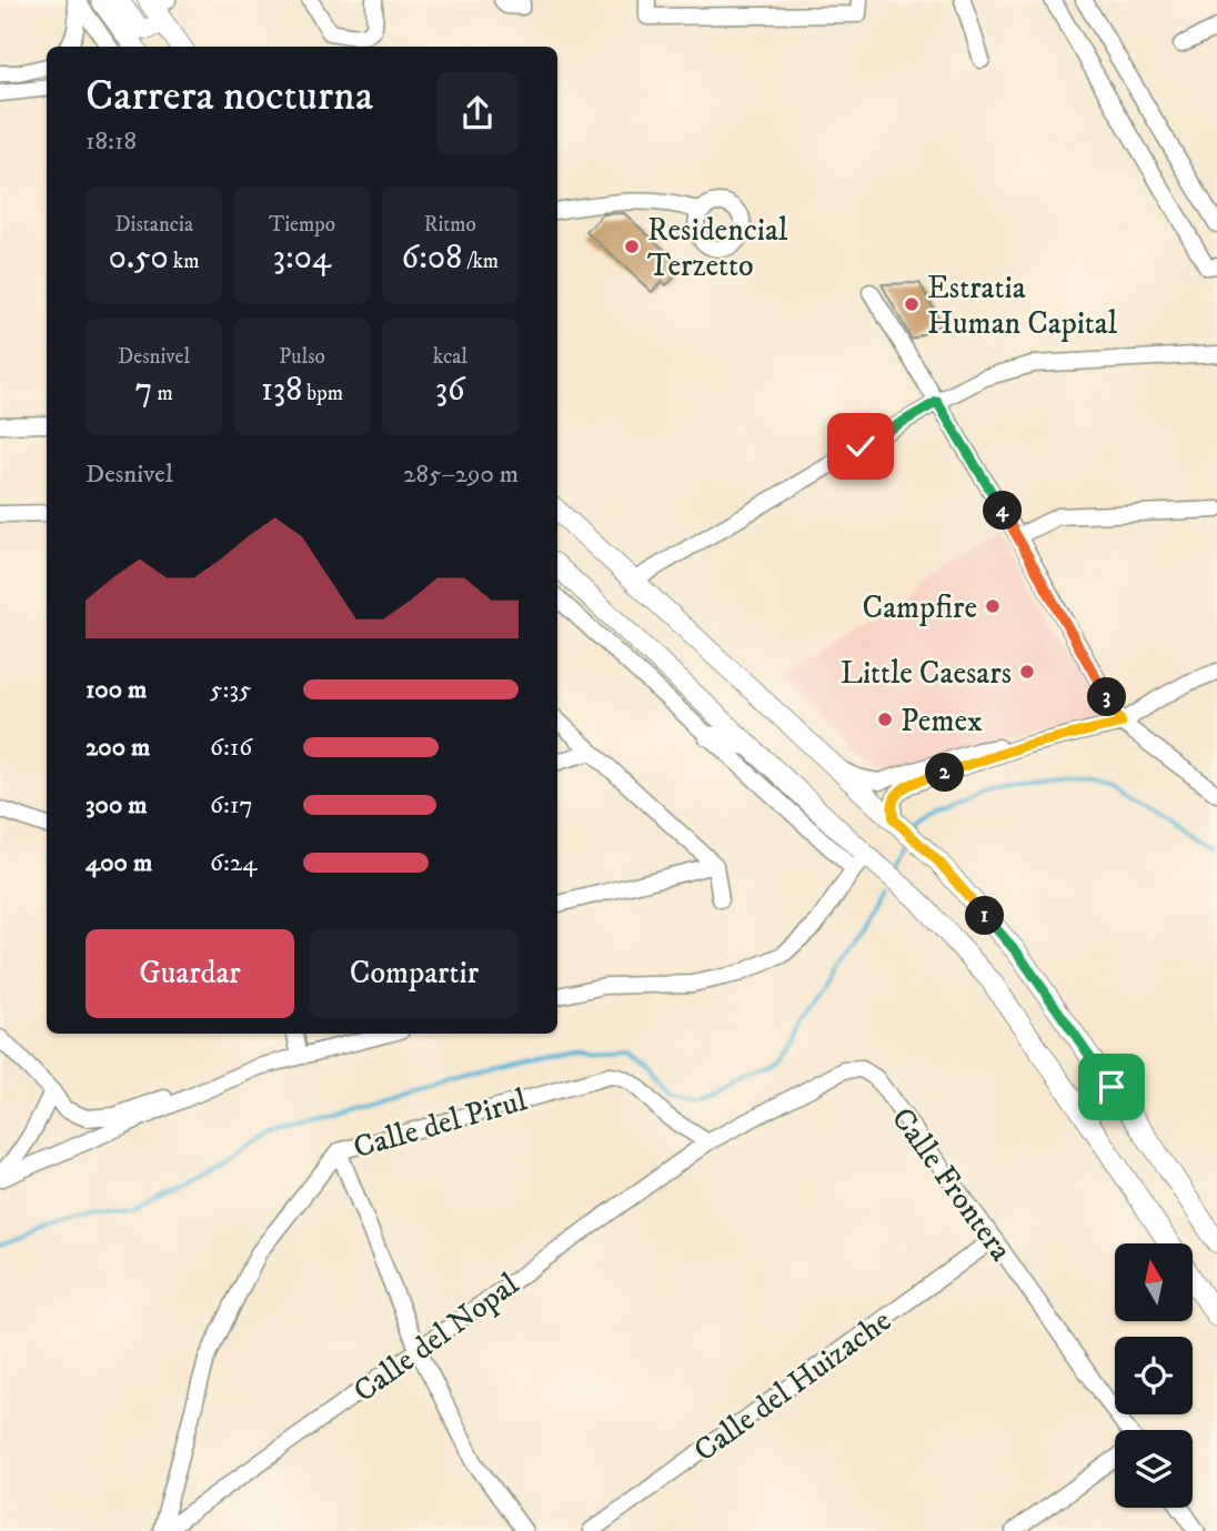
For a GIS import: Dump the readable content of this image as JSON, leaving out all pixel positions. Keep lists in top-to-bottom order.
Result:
{
  "streets": {
    "street": [
      "Calle del Pirul",
      "Calle Frontera",
      "Calle del Nopal",
      "Calle del Huizache"
    ]
  },
  "crossings": [
    ["Calle del Pirul", "Calle Frontera"],
    ["Calle del Pirul", "Calle del Nopal"],
    ["Calle Frontera", "Calle del Nopal"],
    ["Calle Frontera", "Calle del Huizache"]
  ],
  "places": [
    "Residencial Terzetto",
    "Estratia Human Capital",
    "Campfire",
    "Little Caesars",
    "Pemex"
  ],
  "north": "top",
  "page": {
    "heading": ["Carrera nocturna", "18:18"],
    "stats": [
      ["Distancia", "0.50 km"],
      ["Tiempo", "3:04"],
      ["Ritmo", "6:08 /km"],
      ["Desnivel", "7 m"],
      ["Pulso", "138 bpm"],
      ["kcal", "36"]
    ],
    "chart": ["Desnivel", "285–290 m"],
    "pins": [
      "4",
      "3",
      "2",
      "1"
    ],
    "list": [
      {
        "name": "100 m",
        "note": "5:35"
      },
      {
        "name": "200 m",
        "note": "6:16"
      },
      {
        "name": "300 m",
        "note": "6:17"
      },
      {
        "name": "400 m",
        "note": "6:24"
      }
    ],
    "buttons": ["Guardar", "Compartir"]
  }
}
